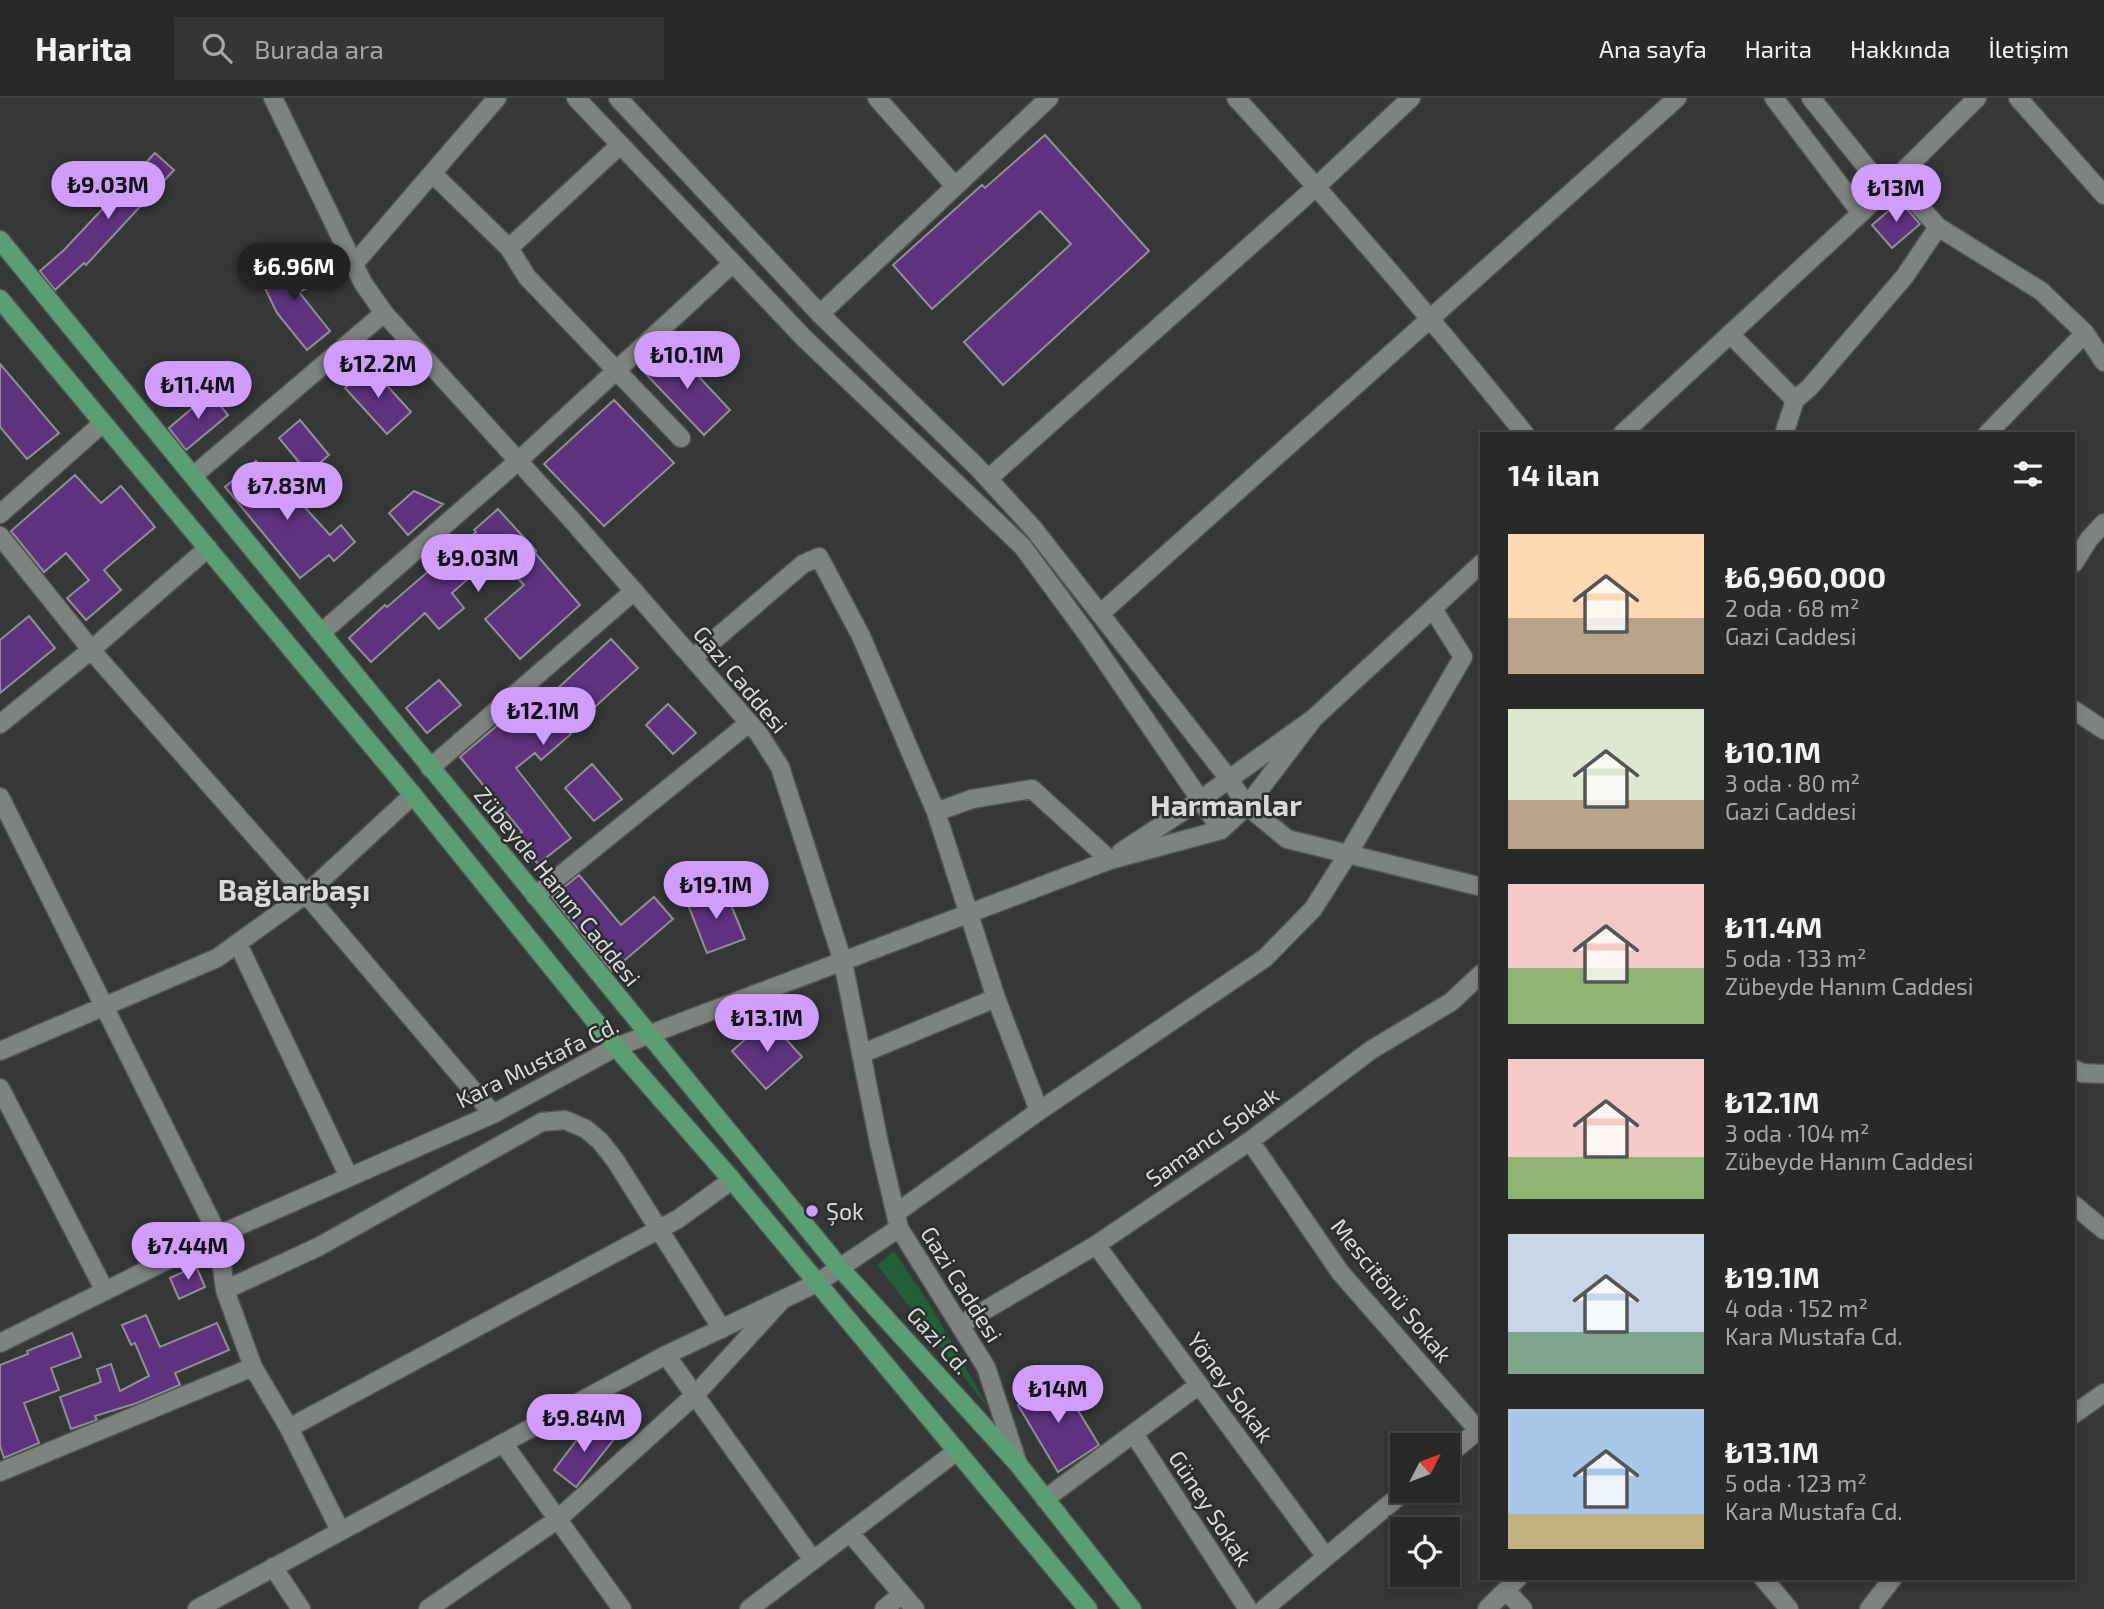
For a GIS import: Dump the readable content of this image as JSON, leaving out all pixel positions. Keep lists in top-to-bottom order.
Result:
{
  "streets": {
    "main road": ["Zübeyde Hanım Caddesi", "Gazi Cd."],
    "street": [
      "Gazi Caddesi",
      "Kara Mustafa Cd.",
      "Samancı Sokak",
      "Mescitönü Sokak",
      "Yöney Sokak",
      "Güney Sokak"
    ]
  },
  "crossings": [
    ["Gazi Caddesi", "Kara Mustafa Cd."],
    ["Gazi Caddesi", "Samancı Sokak"],
    ["Gazi Caddesi", "Gazi Cd."],
    ["Zübeyde Hanım Caddesi", "Kara Mustafa Cd."],
    ["Zübeyde Hanım Caddesi", "Gazi Cd."],
    ["Samancı Sokak", "Mescitönü Sokak"],
    ["Samancı Sokak", "Yöney Sokak"]
  ],
  "districts": ["Harmanlar", "Bağlarbaşı"],
  "places": ["Şok"],
  "north": "top right",
  "page": {
    "header": "Harita",
    "search": "Burada ara",
    "nav": [
      "Ana sayfa",
      "Harita",
      "Hakkında",
      "İletişim"
    ],
    "price": [
      "₺9.03M",
      "₺13M",
      "₺6.96M",
      "₺10.1M",
      "₺12.2M",
      "₺11.4M",
      "₺7.83M",
      "₺9.03M",
      "₺12.1M",
      "₺19.1M",
      "₺13.1M",
      "₺7.44M",
      "₺14M",
      "₺9.84M"
    ],
    "heading": "14 ilan",
    "list": [
      {
        "name": "₺6,960,000",
        "note": "2 oda · 68 m² · Gazi Caddesi"
      },
      {
        "name": "₺10.1M",
        "note": "3 oda · 80 m² · Gazi Caddesi"
      },
      {
        "name": "₺11.4M",
        "note": "5 oda · 133 m² · Zübeyde Hanım Caddesi"
      },
      {
        "name": "₺12.1M",
        "note": "3 oda · 104 m² · Zübeyde Hanım Caddesi"
      },
      {
        "name": "₺19.1M",
        "note": "4 oda · 152 m² · Kara Mustafa Cd."
      },
      {
        "name": "₺13.1M",
        "note": "5 oda · 123 m² · Kara Mustafa Cd."
      }
    ]
  }
}
